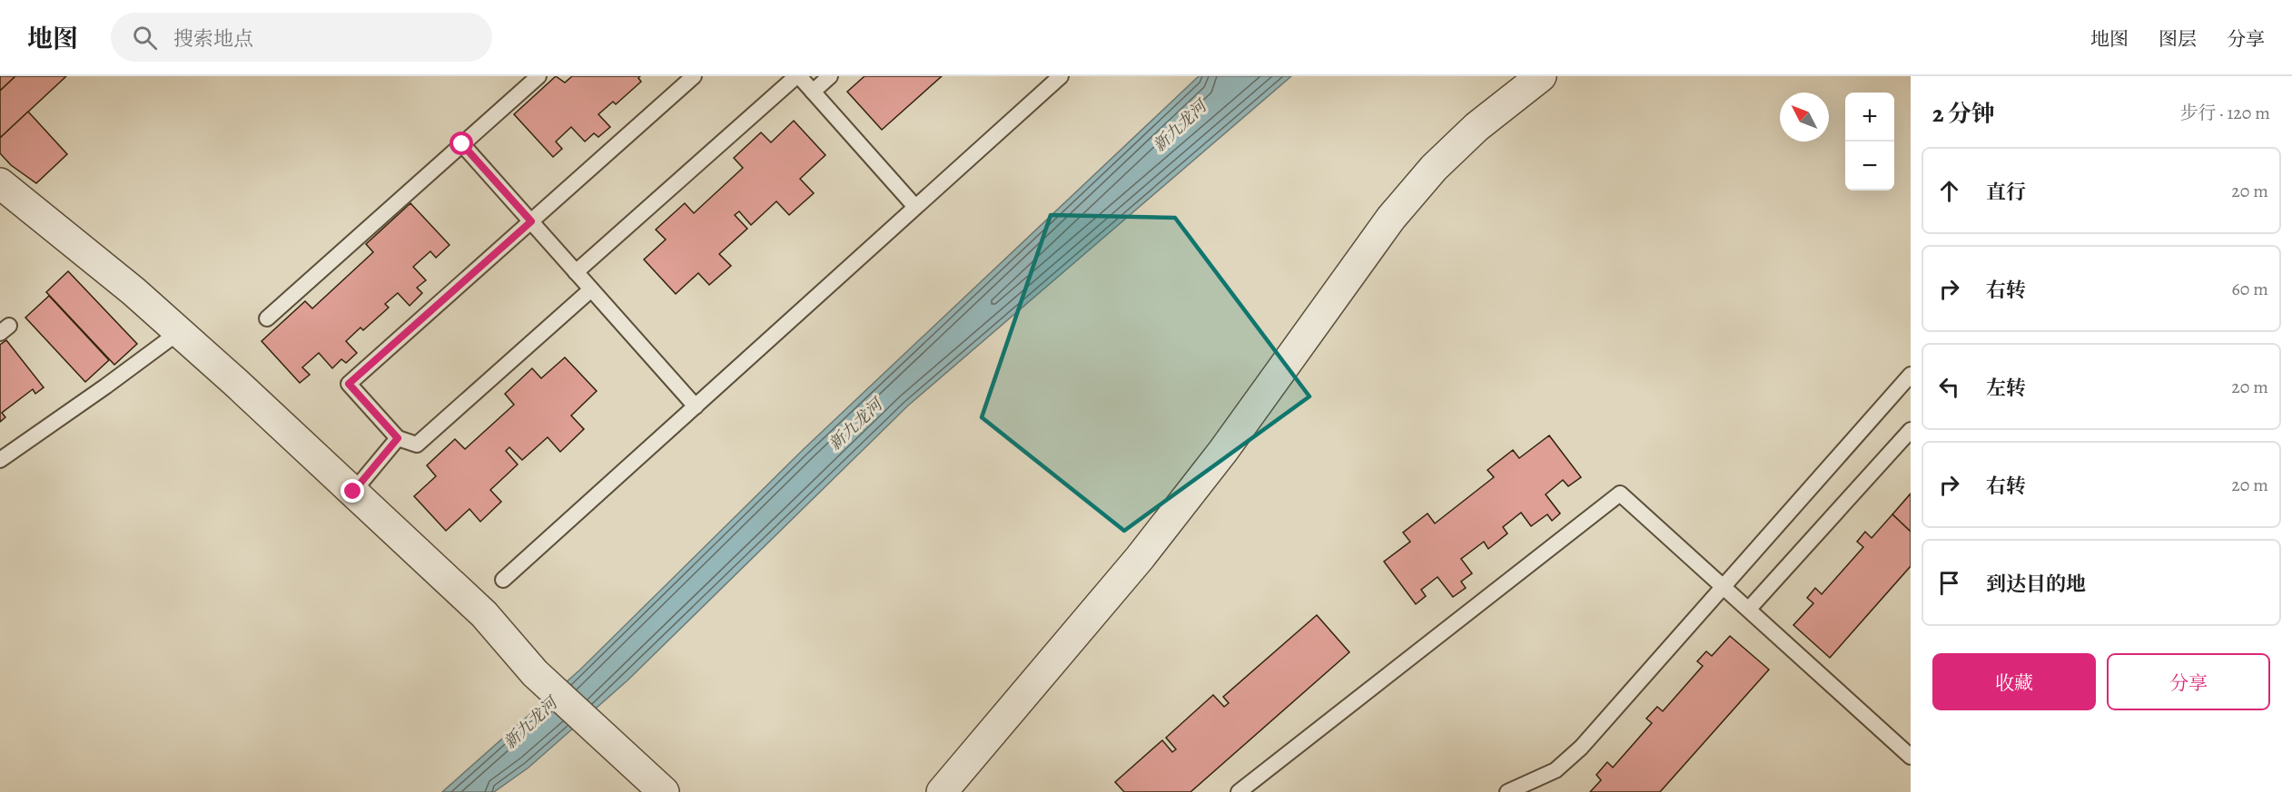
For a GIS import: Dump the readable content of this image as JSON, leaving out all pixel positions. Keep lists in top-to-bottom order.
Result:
{
  "water": ["新九龙河"],
  "north": "top left",
  "page": {
    "header": "地图",
    "search": "搜索地点",
    "nav": ["地图", "图层", "分享"],
    "heading": ["2 分钟", "步行 · 120 m"],
    "map_buttons": ["+", "−"],
    "list": [
      ["直行", "20 m"],
      ["右转", "60 m"],
      ["左转", "20 m"],
      ["右转", "20 m"],
      "到达目的地"
    ],
    "buttons": ["收藏", "分享"]
  }
}
